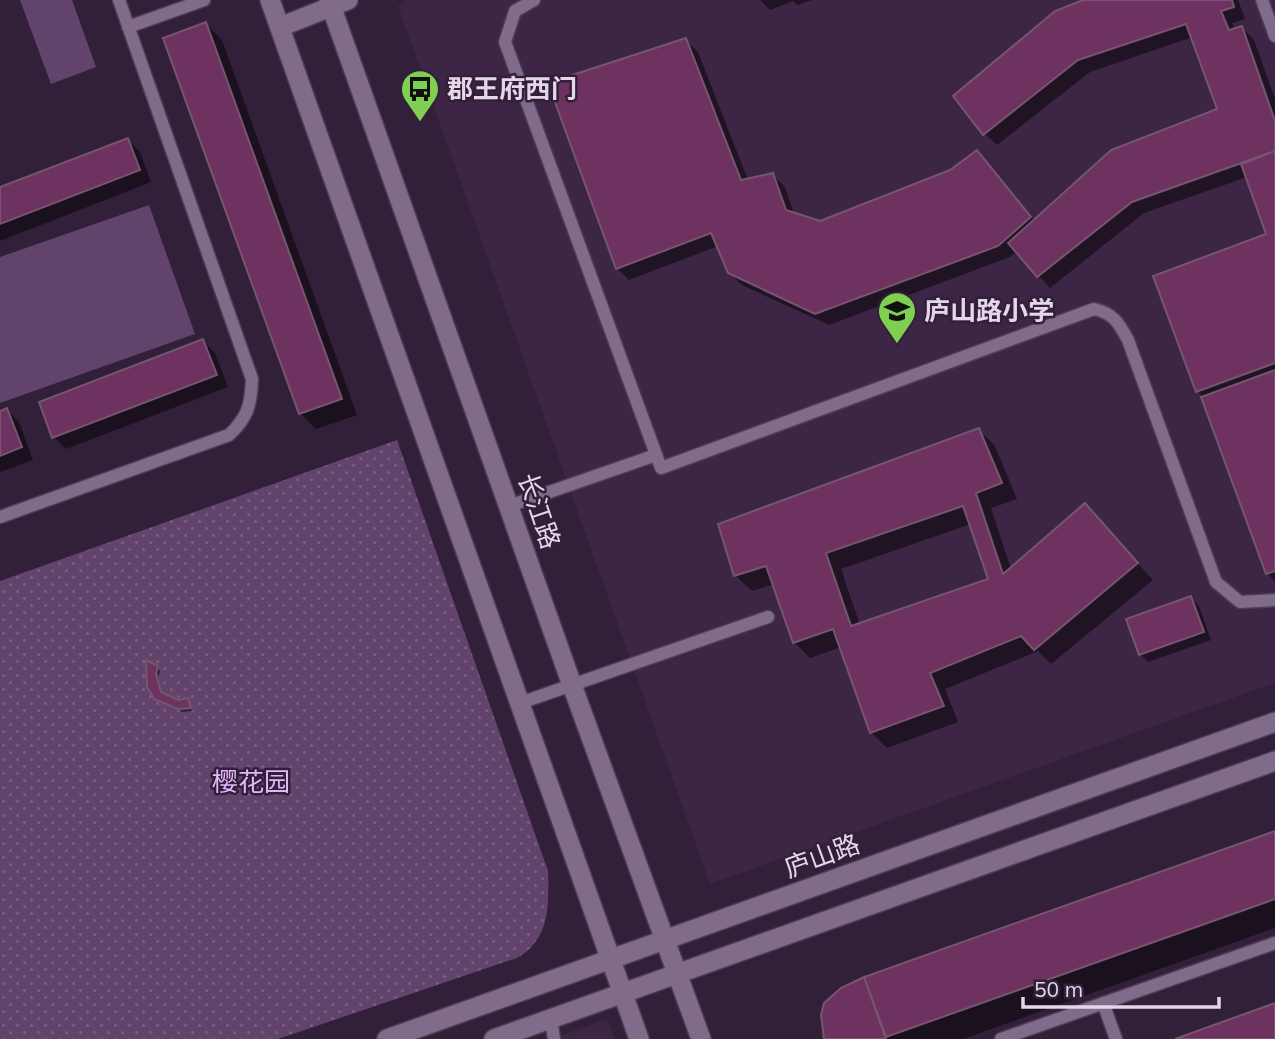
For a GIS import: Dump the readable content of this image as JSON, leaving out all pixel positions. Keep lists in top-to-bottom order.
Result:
{
  "streets": {
    "street": ["长江路", "庐山路"]
  },
  "crossings": [
    ["长江路", "庐山路"]
  ],
  "parks": ["樱花园"],
  "places": {
    "bus stop": ["郡王府西门"],
    "school or university": ["庐山路小学"]
  },
  "scale_bar": "50 m"
}
